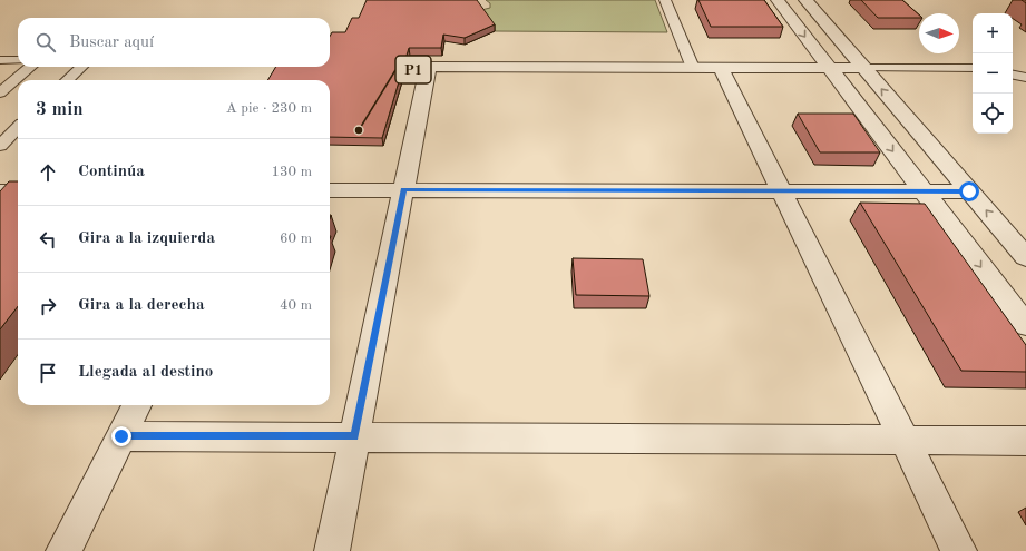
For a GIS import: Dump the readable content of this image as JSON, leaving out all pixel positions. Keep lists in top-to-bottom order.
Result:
{
  "places": ["P1"],
  "north": "right",
  "page": {
    "map_buttons": ["+", "−"],
    "search": "Buscar aquí",
    "heading": ["3 min", "A pie · 230 m"],
    "list": [
      ["Continúa", "130 m"],
      ["Gira a la izquierda", "60 m"],
      ["Gira a la derecha", "40 m"],
      "Llegada al destino"
    ]
  }
}
